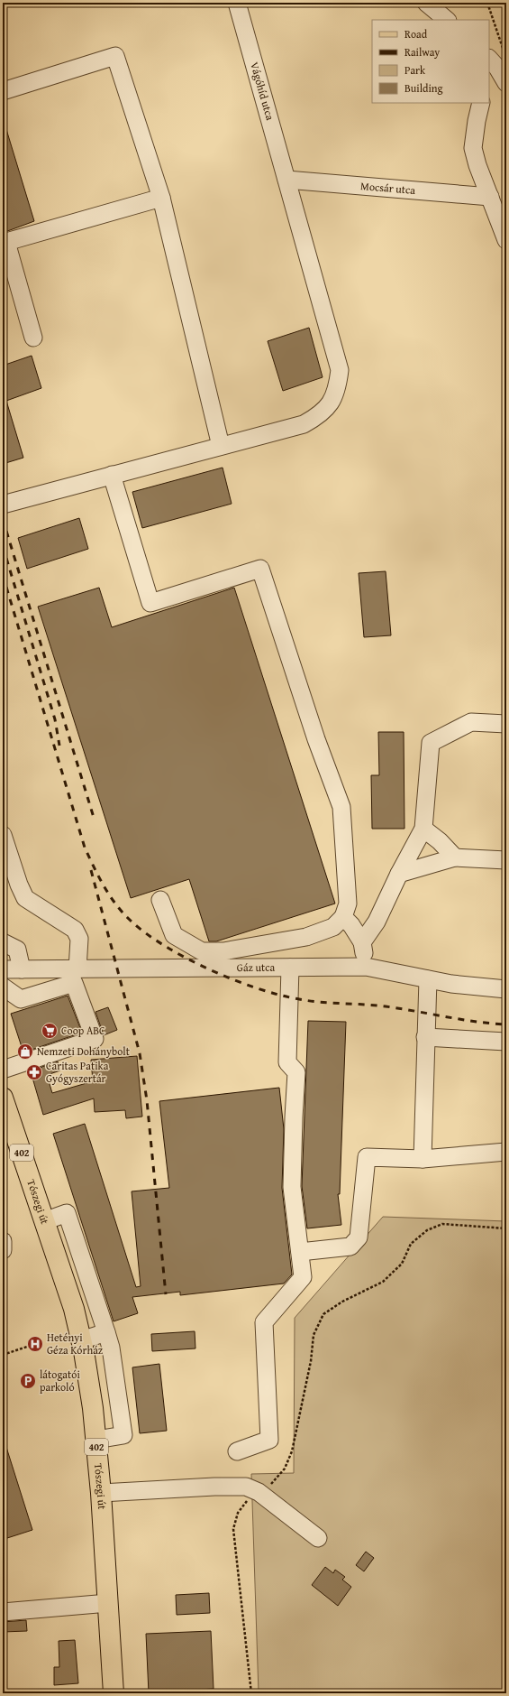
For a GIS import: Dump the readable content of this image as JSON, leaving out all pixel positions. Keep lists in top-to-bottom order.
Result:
{
  "streets": {
    "main road": ["402", "Tószegi út"],
    "street": ["Vágóhíd utca", "Mocsár utca", "Gáz utca"]
  },
  "crossings": [
    ["Vágóhíd utca", "Mocsár utca"]
  ],
  "places": {
    "supermarket": ["Coop ABC"],
    "shop": ["Nemzeti Dohánybolt"],
    "pharmacy": ["Caritas Patika Gyógyszertár"],
    "hospital": ["Hetényi Géza Kórház"],
    "parking": ["látogatói parkoló"]
  },
  "legend": [
    "Road",
    "Railway",
    "Park",
    "Building"
  ]
}
